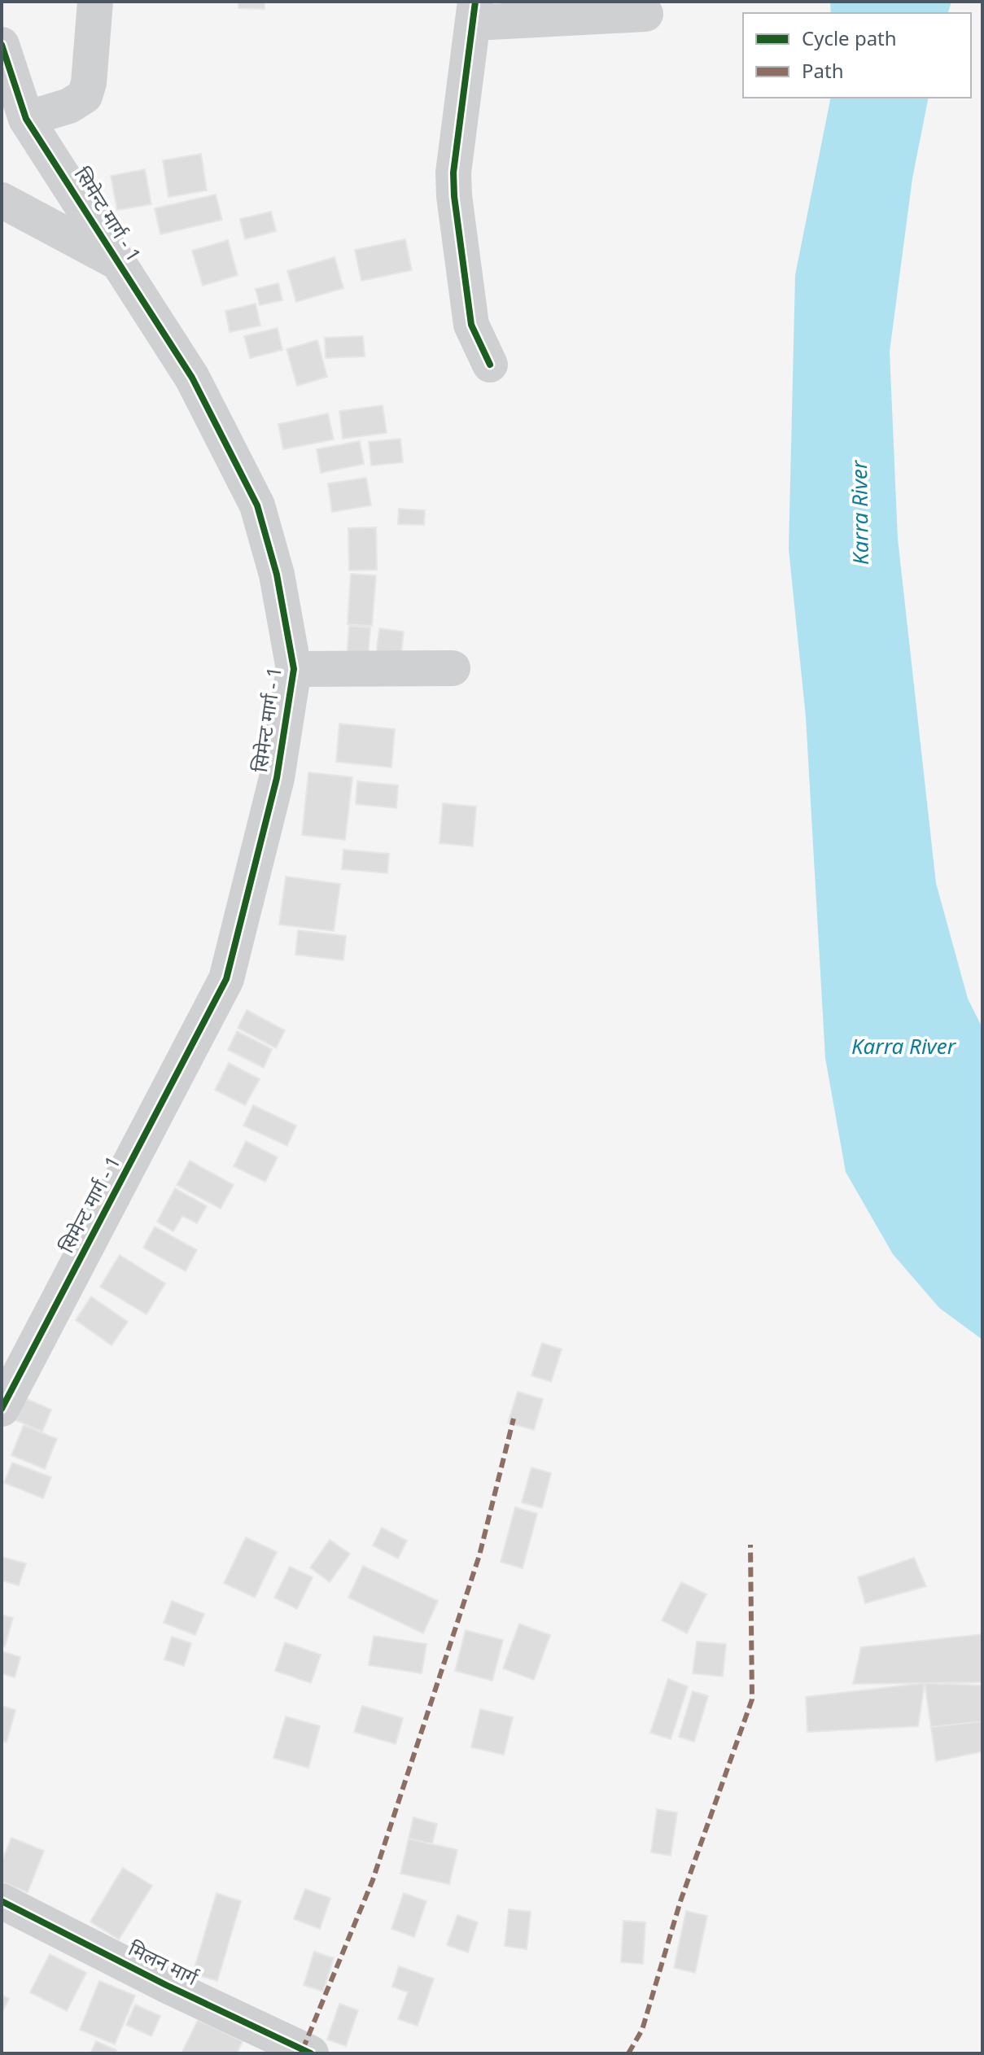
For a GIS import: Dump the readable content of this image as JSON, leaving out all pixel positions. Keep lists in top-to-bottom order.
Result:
{
  "streets": {
    "street": ["सिमेन्ट मार्ग - 1", "मिलन मार्ग"]
  },
  "water": ["Karra River"],
  "legend": ["Cycle path", "Path"]
}
